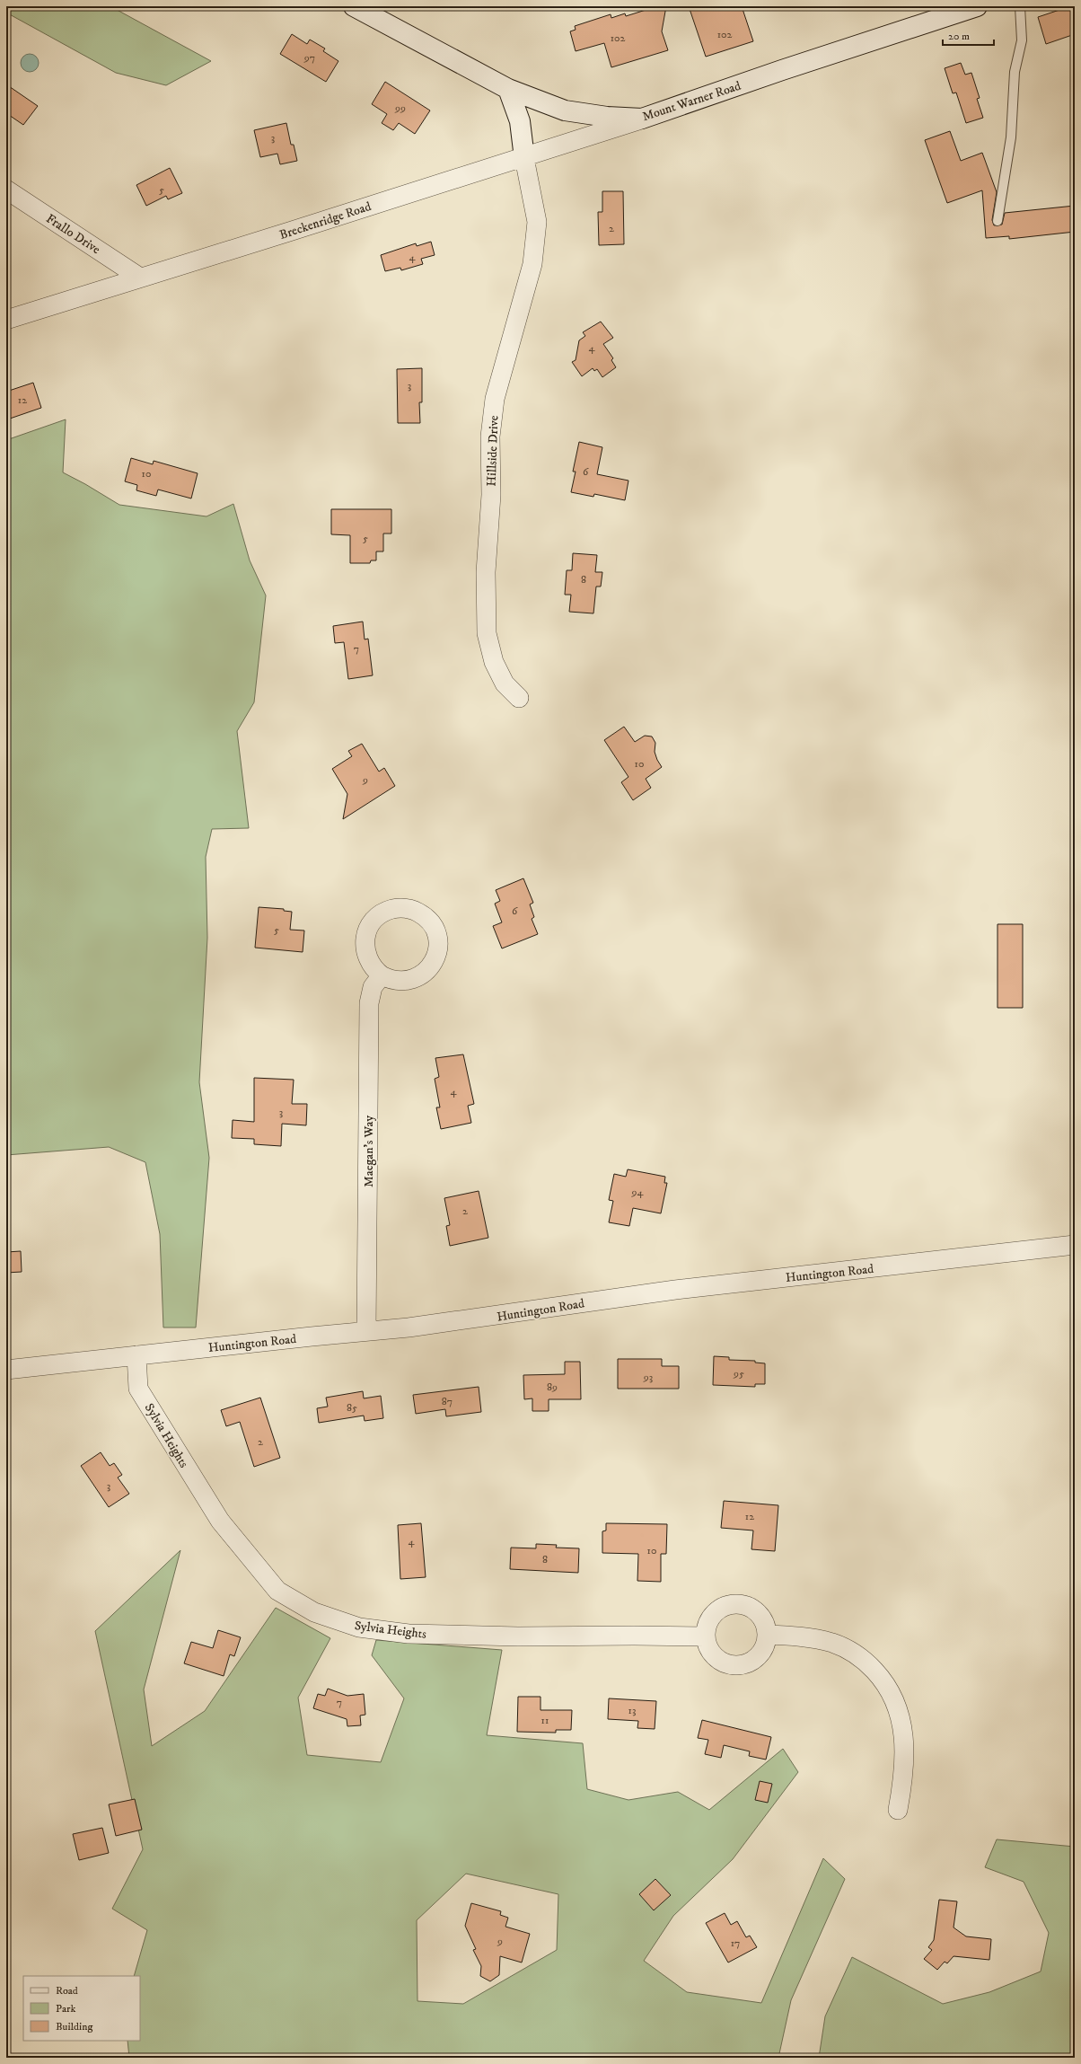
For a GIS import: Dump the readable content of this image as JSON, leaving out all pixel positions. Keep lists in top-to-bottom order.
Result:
{
  "streets": {
    "main road": ["Mount Warner Road"],
    "street": [
      "Breckenridge Road",
      "Frallo Drive",
      "Hillside Drive",
      "Maegan's Way",
      "Huntington Road",
      "Sylvia Heights"
    ]
  },
  "crossings": [
    ["Mount Warner Road", "Breckenridge Road"],
    ["Breckenridge Road", "Frallo Drive"],
    ["Breckenridge Road", "Hillside Drive"],
    ["Maegan's Way", "Huntington Road"],
    ["Huntington Road", "Sylvia Heights"]
  ],
  "house_numbers": [
    "102",
    "102",
    "97",
    "99",
    "3",
    "5",
    "2",
    "4",
    "4",
    "3",
    "12",
    "6",
    "10",
    "5",
    "8",
    "7",
    "10",
    "9",
    "6",
    "5",
    "4",
    "3",
    "94",
    "2",
    "95",
    "93",
    "89",
    "87",
    "85",
    "2",
    "3",
    "12",
    "4",
    "10",
    "8",
    "7",
    "13",
    "11",
    "9",
    "17"
  ],
  "legend": ["Road", "Park", "Building"],
  "scale_bar": "20 m"
}
